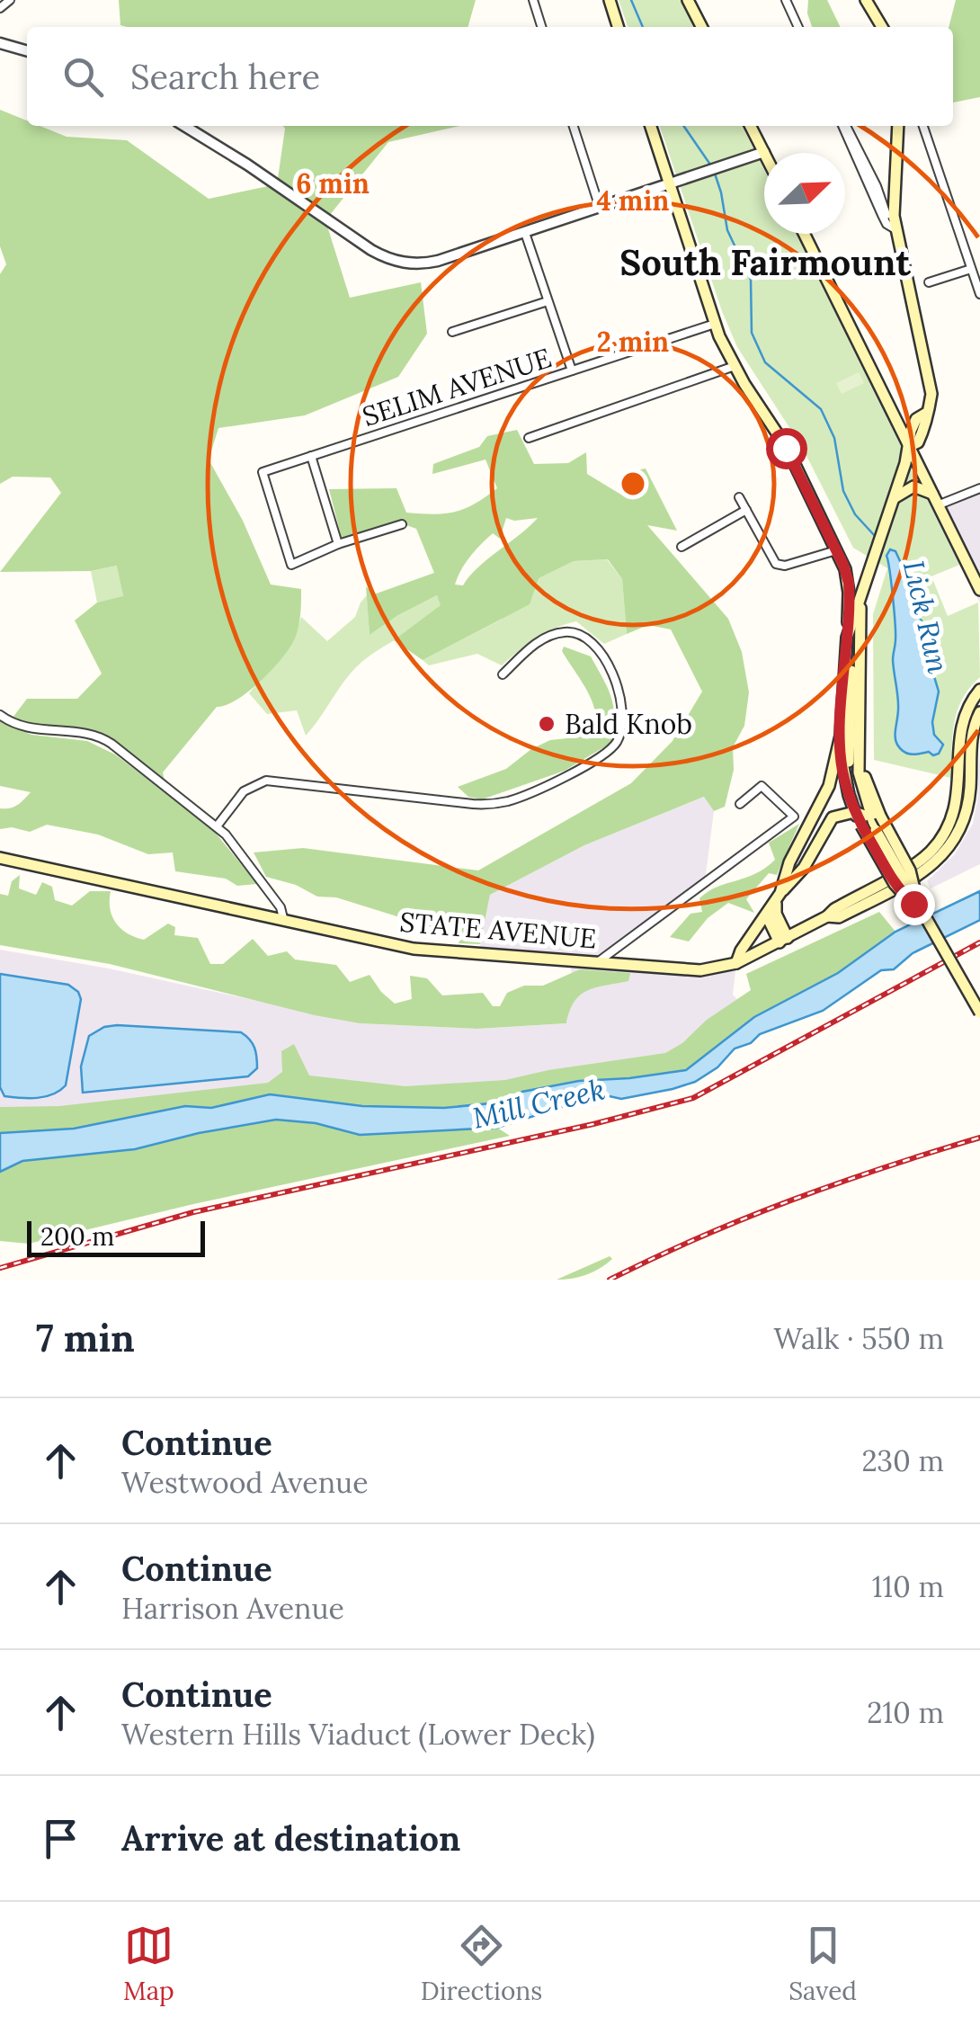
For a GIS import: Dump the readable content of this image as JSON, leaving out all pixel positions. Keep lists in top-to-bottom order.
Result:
{
  "streets": {
    "main road": ["STATE AVENUE"],
    "street": ["SELIM AVENUE"]
  },
  "districts": ["South Fairmount"],
  "water": ["Lick Run", "Mill Creek"],
  "places": ["Bald Knob"],
  "scale_bar": "200 m",
  "north": "top right",
  "page": {
    "search": "Search here",
    "scale": "200 m",
    "heading": ["7 min", "Walk · 550 m"],
    "list": [
      ["Continue", "Westwood Avenue", "230 m"],
      ["Continue", "Harrison Avenue", "110 m"],
      ["Continue", "Western Hills Viaduct (Lower Deck)", "210 m"],
      "Arrive at destination"
    ],
    "nav": ["Map", "Directions", "Saved"]
  },
  "rings": ["6 min", "4 min", "2 min"]
}
